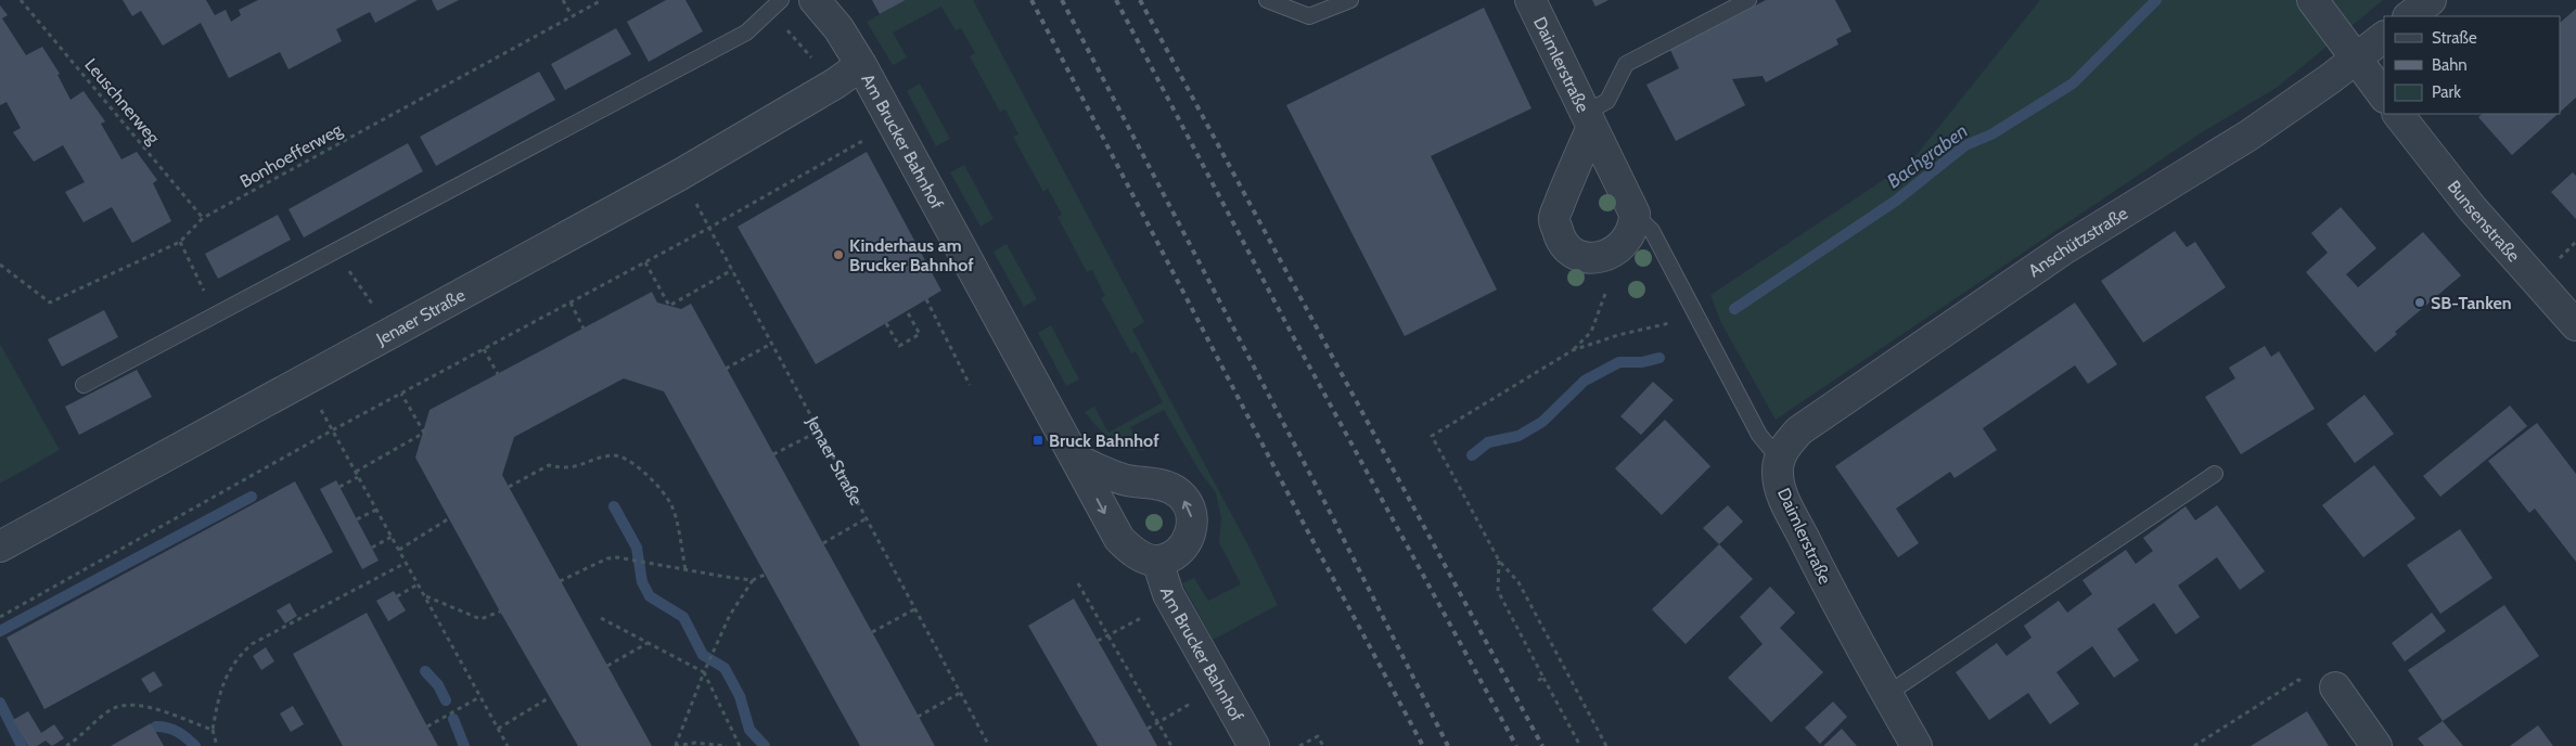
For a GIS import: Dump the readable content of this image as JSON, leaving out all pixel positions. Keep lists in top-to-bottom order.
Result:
{
  "streets": {
    "street": [
      "Daimlerstraße",
      "Am Brucker Bahnhof",
      "Bunsenstraße",
      "Anschützstraße",
      "Jenaer Straße"
    ],
    "path": ["Leuschnerweg", "Bonhoefferweg"]
  },
  "crossings": [
    ["Daimlerstraße", "Anschützstraße"],
    ["Leuschnerweg", "Bonhoefferweg"],
    ["Am Brucker Bahnhof", "Jenaer Straße"]
  ],
  "water": ["Bachgraben"],
  "places": {
    "other": ["Kinderhaus am Brucker Bahnhof", "SB-Tanken"],
    "transit": ["Bruck Bahnhof"]
  },
  "legend": ["Straße", "Bahn", "Park"]
}
